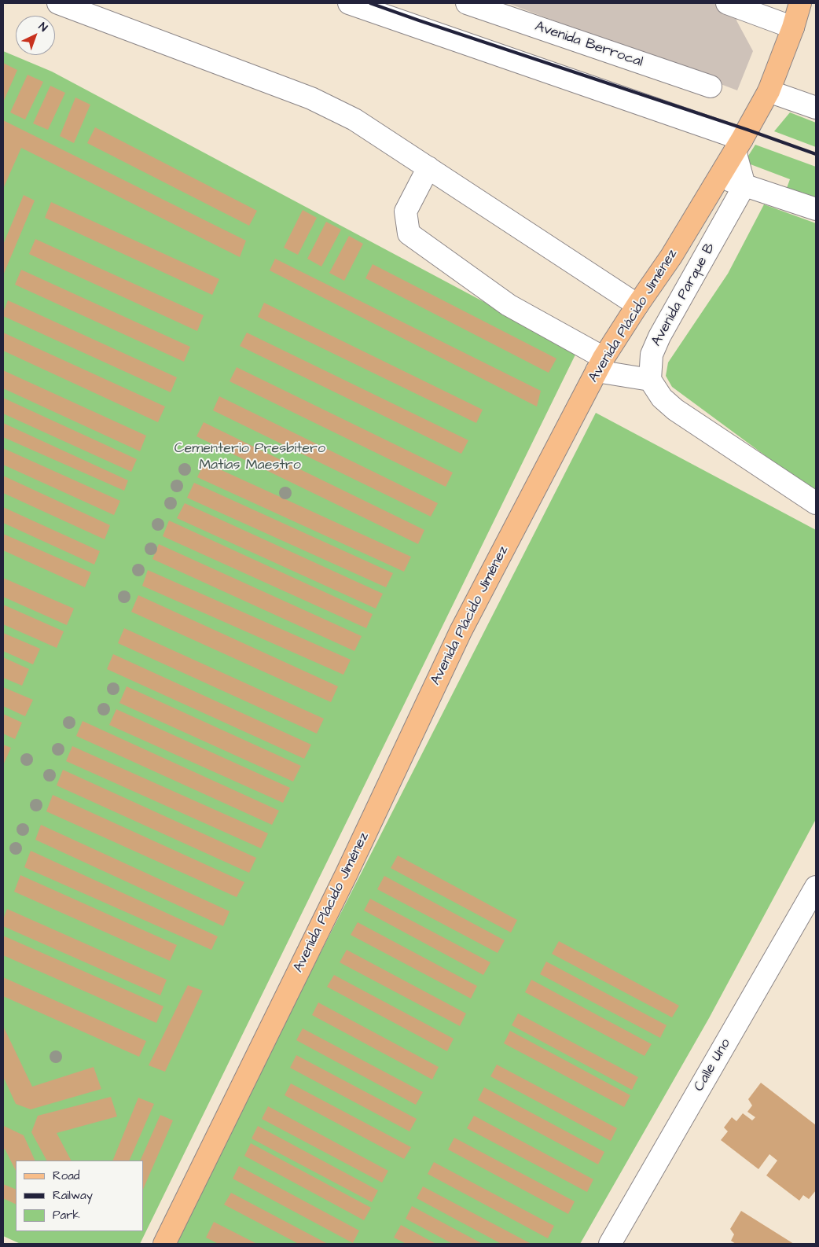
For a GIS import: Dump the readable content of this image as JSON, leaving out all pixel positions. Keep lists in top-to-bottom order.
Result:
{
  "streets": {
    "main road": ["Avenida Plácido Jiménez"],
    "street": ["Avenida Berrocal", "Avenida Parque B", "Calle Uno"]
  },
  "parks": ["Cementerio Presbítero Matías Maestro"],
  "legend": ["Road", "Railway", "Park"],
  "north": "top right"
}
